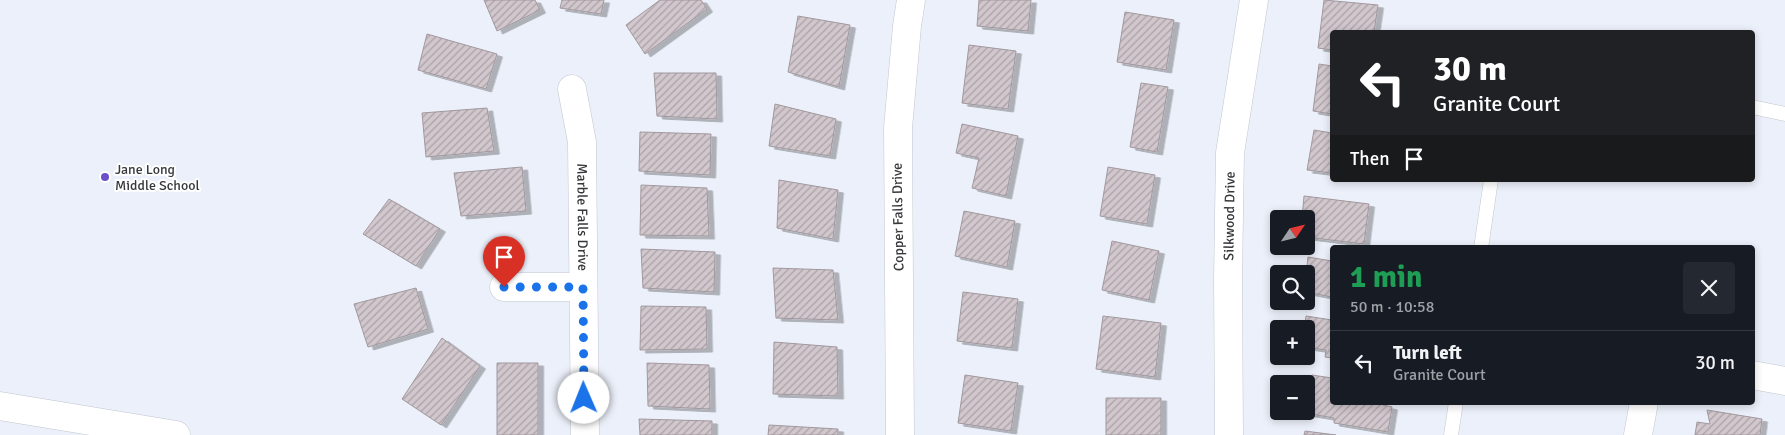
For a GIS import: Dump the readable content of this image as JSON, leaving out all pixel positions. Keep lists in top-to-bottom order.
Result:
{
  "streets": {
    "street": ["Marble Falls Drive", "Copper Falls Drive", "Silkwood Drive"]
  },
  "places": ["Jane Long Middle School"],
  "north": "top right",
  "page": {
    "turn": ["30 m", "Granite Court"],
    "then": "Then",
    "map_buttons": ["+", "−"],
    "heading": ["1 min", "50 m · 10:58"],
    "list": [
      {
        "name": "Turn left",
        "note": "Granite Court",
        "value": "30 m"
      }
    ]
  }
}
